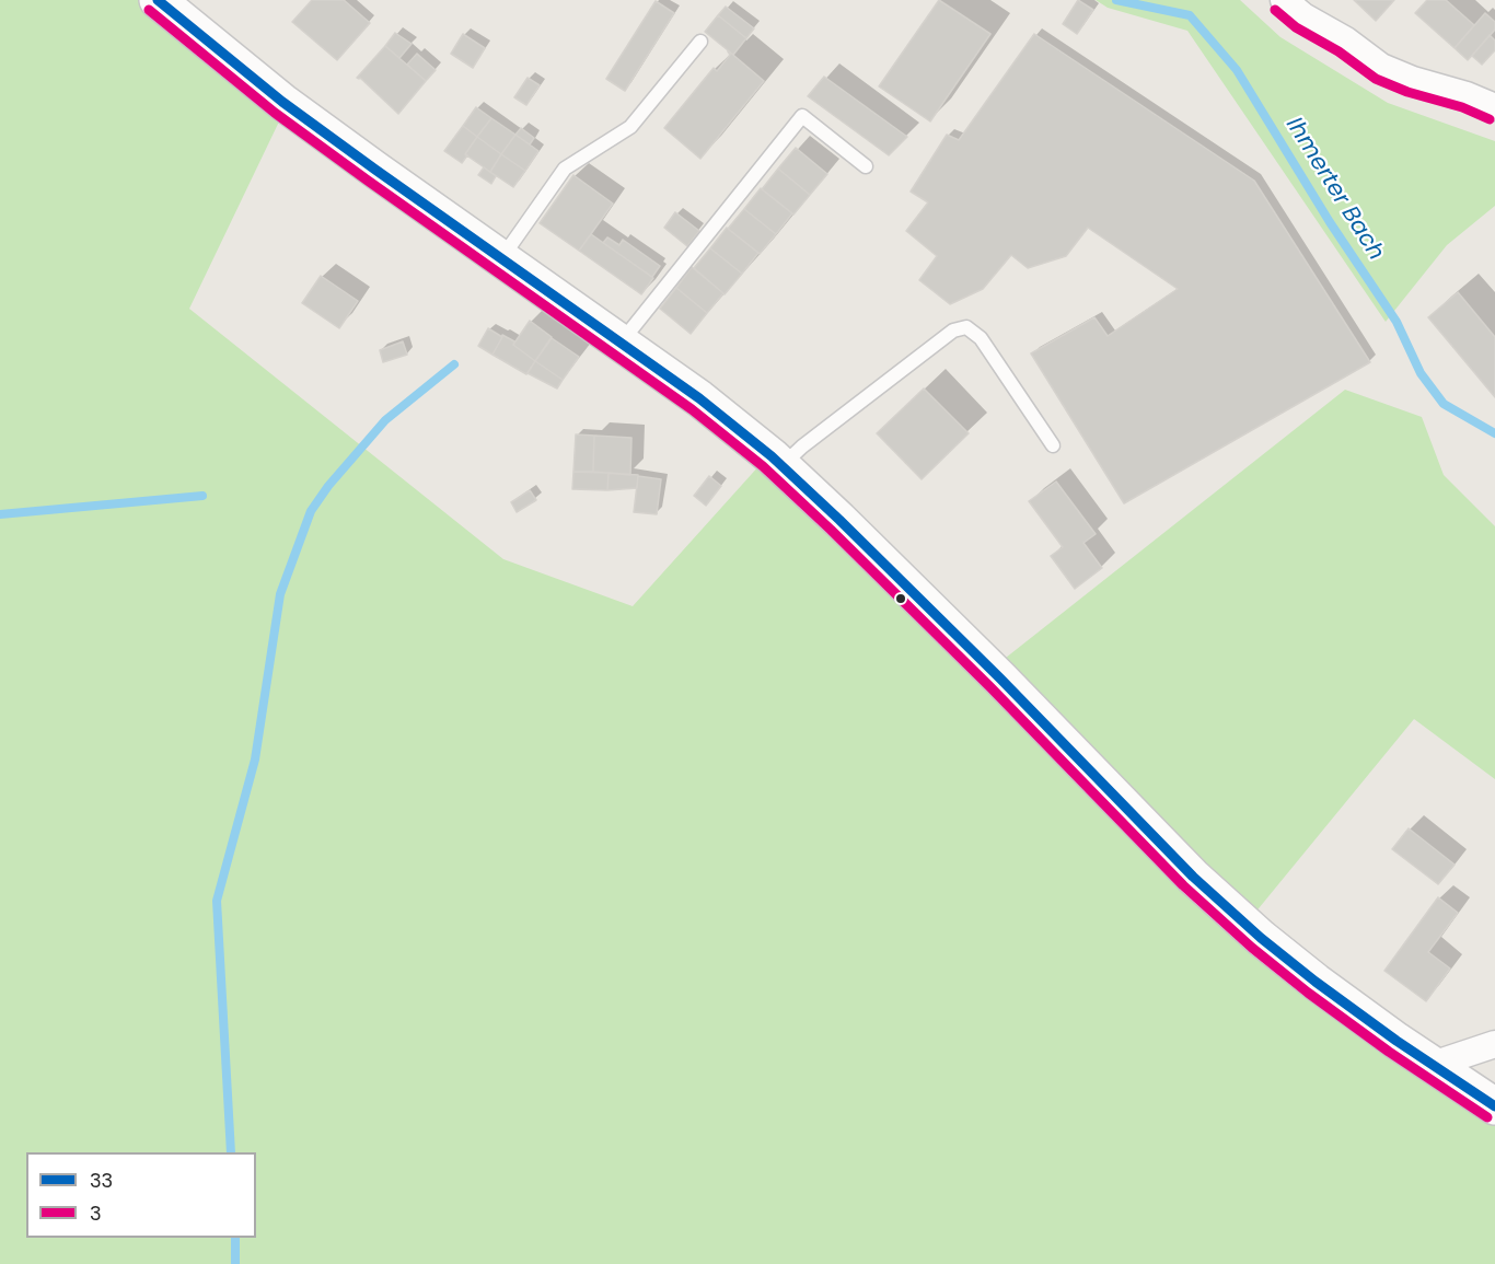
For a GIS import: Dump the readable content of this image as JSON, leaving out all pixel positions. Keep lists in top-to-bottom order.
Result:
{
  "water": ["Ihmerter Bach"],
  "lines": ["transit line 33", "transit line 3"],
  "legend": ["33", "3"]
}
